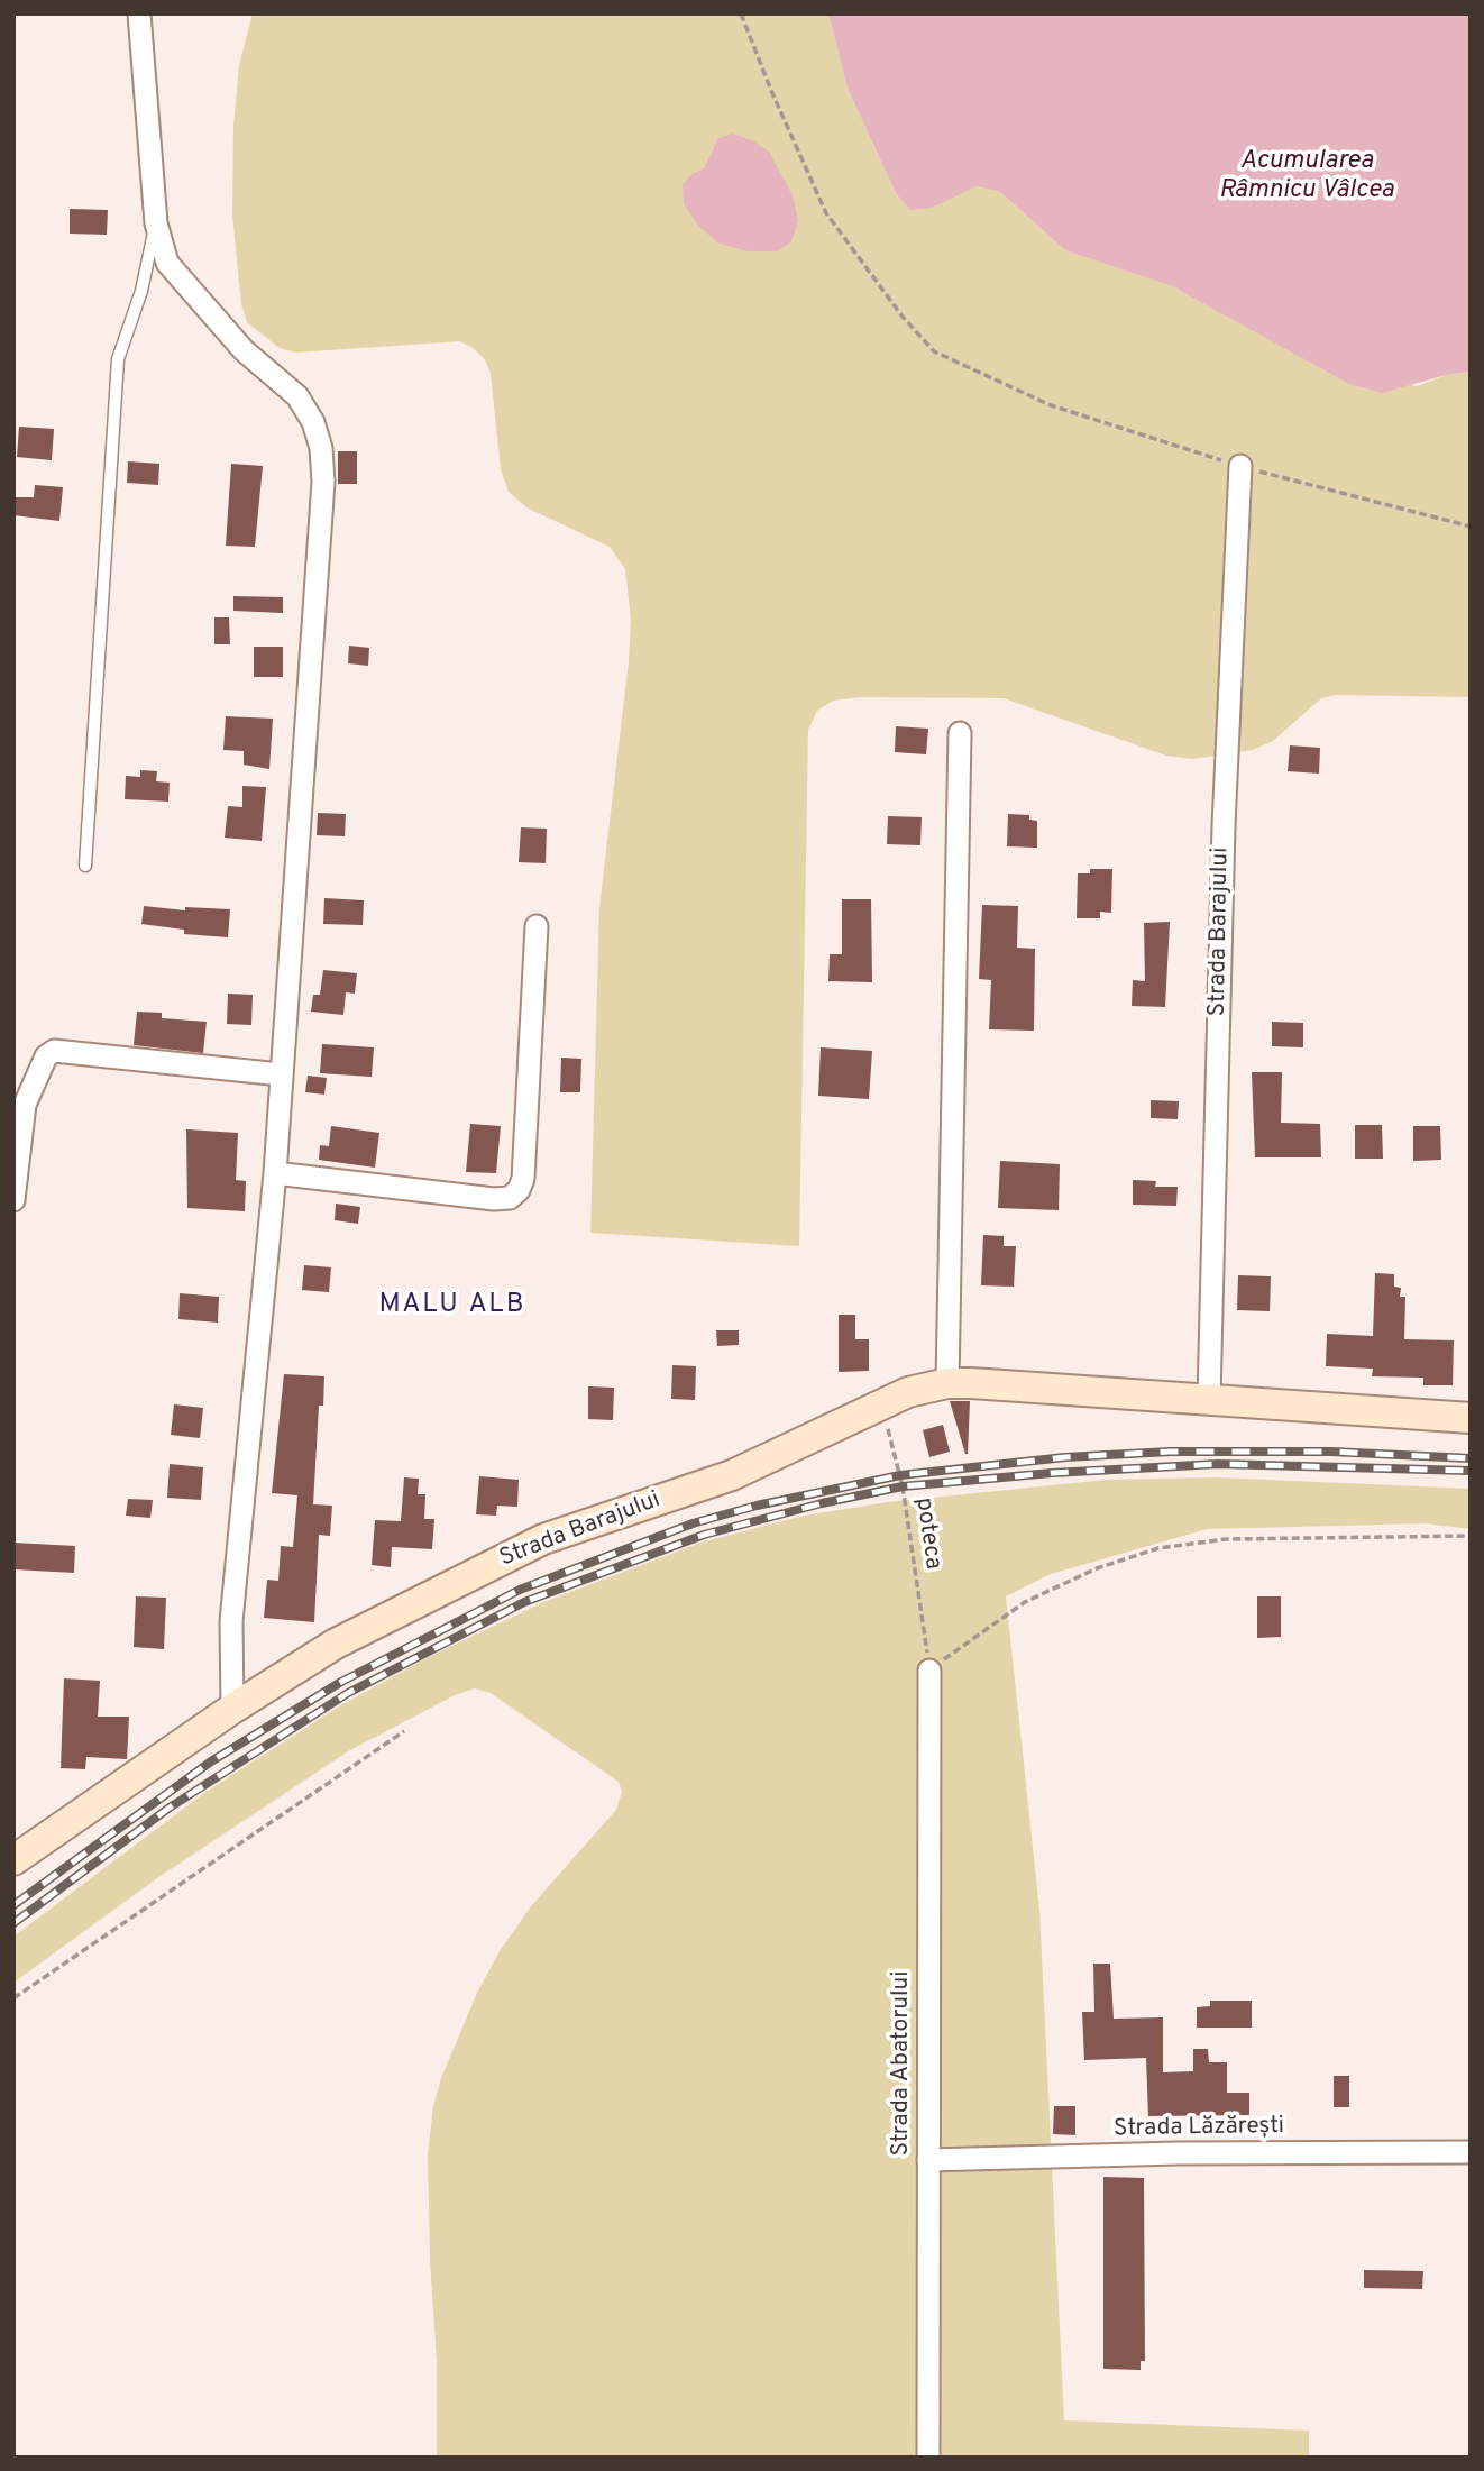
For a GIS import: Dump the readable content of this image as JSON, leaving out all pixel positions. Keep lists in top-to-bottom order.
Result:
{
  "streets": {
    "street": ["Strada Barajului", "Strada Abatorului", "Strada Lăzărești"],
    "path": ["poteca"]
  },
  "crossings": [
    ["Strada Barajului", "poteca"],
    ["poteca", "Strada Abatorului"],
    ["Strada Abatorului", "Strada Lăzărești"]
  ],
  "districts": ["MALU ALB"],
  "water": ["Acumularea Râmnicu Vâlcea"]
}
